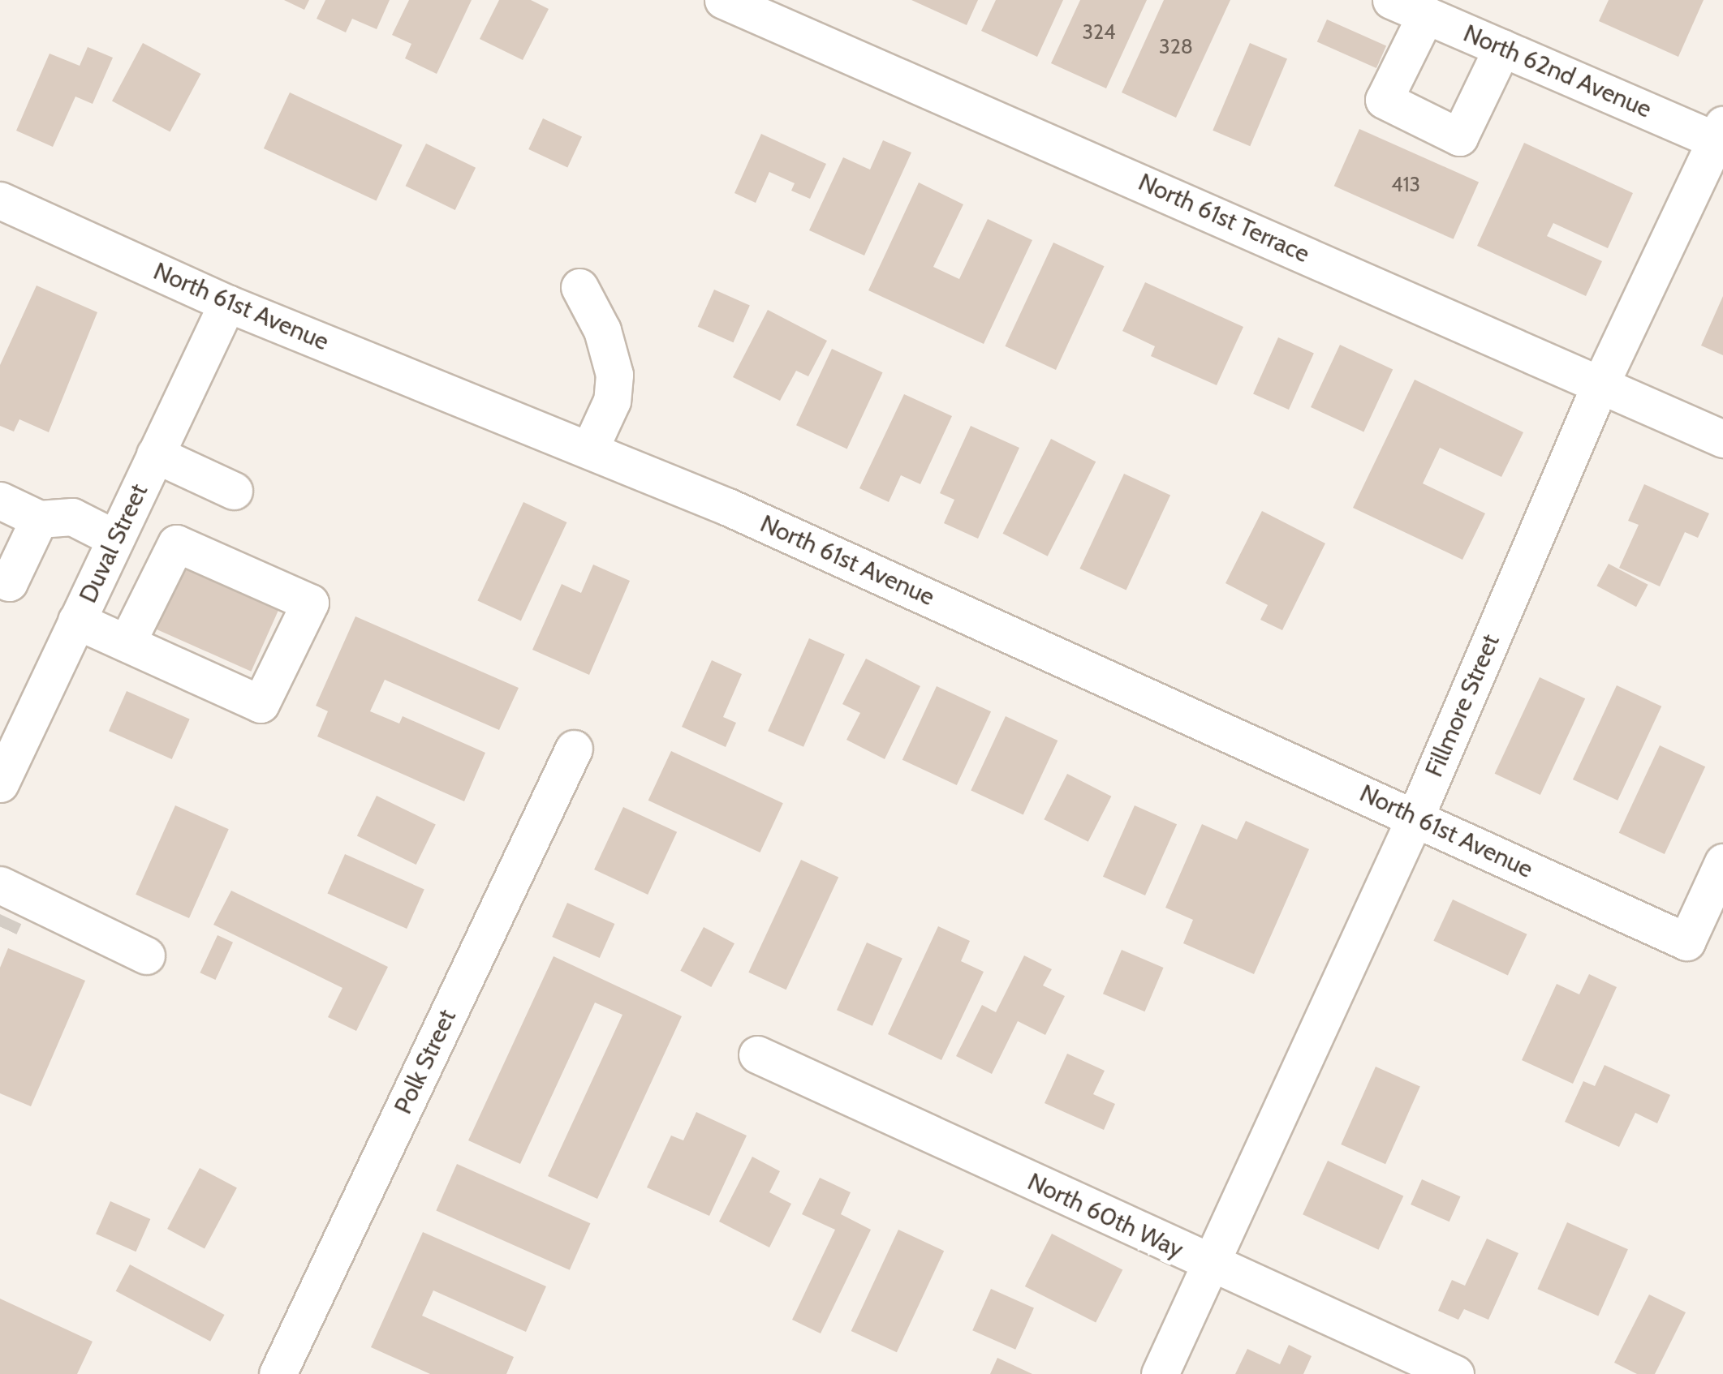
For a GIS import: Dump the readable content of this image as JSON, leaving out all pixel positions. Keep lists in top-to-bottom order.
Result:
{
  "streets": {
    "street": [
      "North 62nd Avenue",
      "North 61st Terrace",
      "North 61st Avenue",
      "Duval Street",
      "Fillmore Street",
      "Polk Street",
      "North 60th Way"
    ]
  },
  "crossings": [
    ["North 62nd Avenue", "Fillmore Street"],
    ["North 61st Terrace", "Fillmore Street"],
    ["North 61st Avenue", "Duval Street"],
    ["North 61st Avenue", "Fillmore Street"],
    ["Fillmore Street", "North 60th Way"]
  ],
  "house_numbers": ["324", "328", "413"]
}
